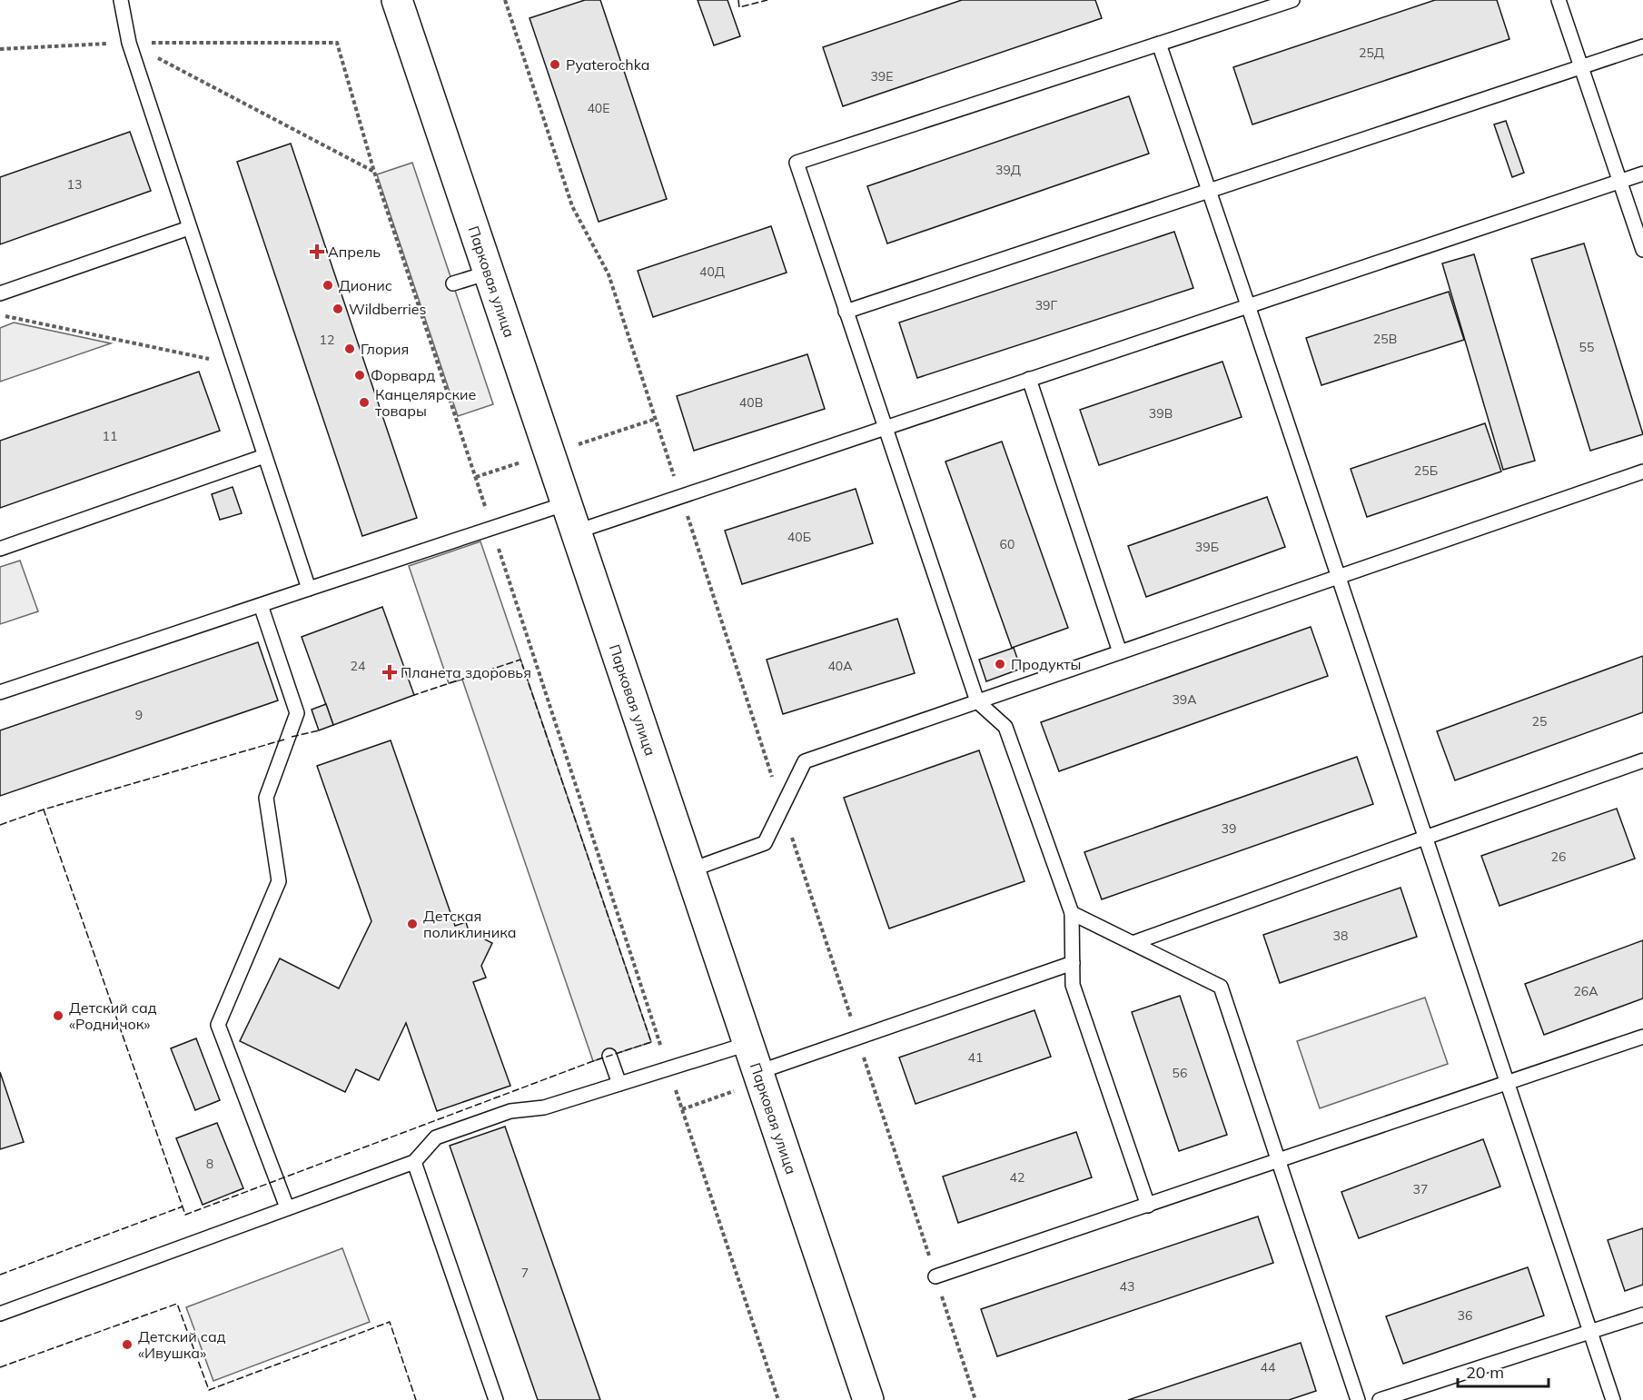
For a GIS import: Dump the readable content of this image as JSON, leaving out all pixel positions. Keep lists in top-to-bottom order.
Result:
{
  "streets": {
    "main road": ["Парковая улица"]
  },
  "places": {
    "other": [
      "Pyaterochka",
      "Дионис",
      "Wildberries",
      "Глория",
      "Форвард",
      "Канцелярские товары",
      "Продукты",
      "Детская поликлиника",
      "Детский сад «Родничок»",
      "Детский сад «Ивушка»"
    ],
    "health": ["Апрель", "Планета здоровья"]
  },
  "house_numbers": [
    "25Д",
    "39Е",
    "40Е",
    "39Д",
    "13",
    "40Д",
    "39Г",
    "25В",
    "12",
    "55",
    "40В",
    "39В",
    "11",
    "25Б",
    "40Б",
    "60",
    "39Б",
    "24",
    "40А",
    "39А",
    "9",
    "25",
    "39",
    "26",
    "38",
    "26А",
    "41",
    "56",
    "8",
    "42",
    "37",
    "7",
    "43",
    "36",
    "44"
  ],
  "scale_bar": "20 m"
}
